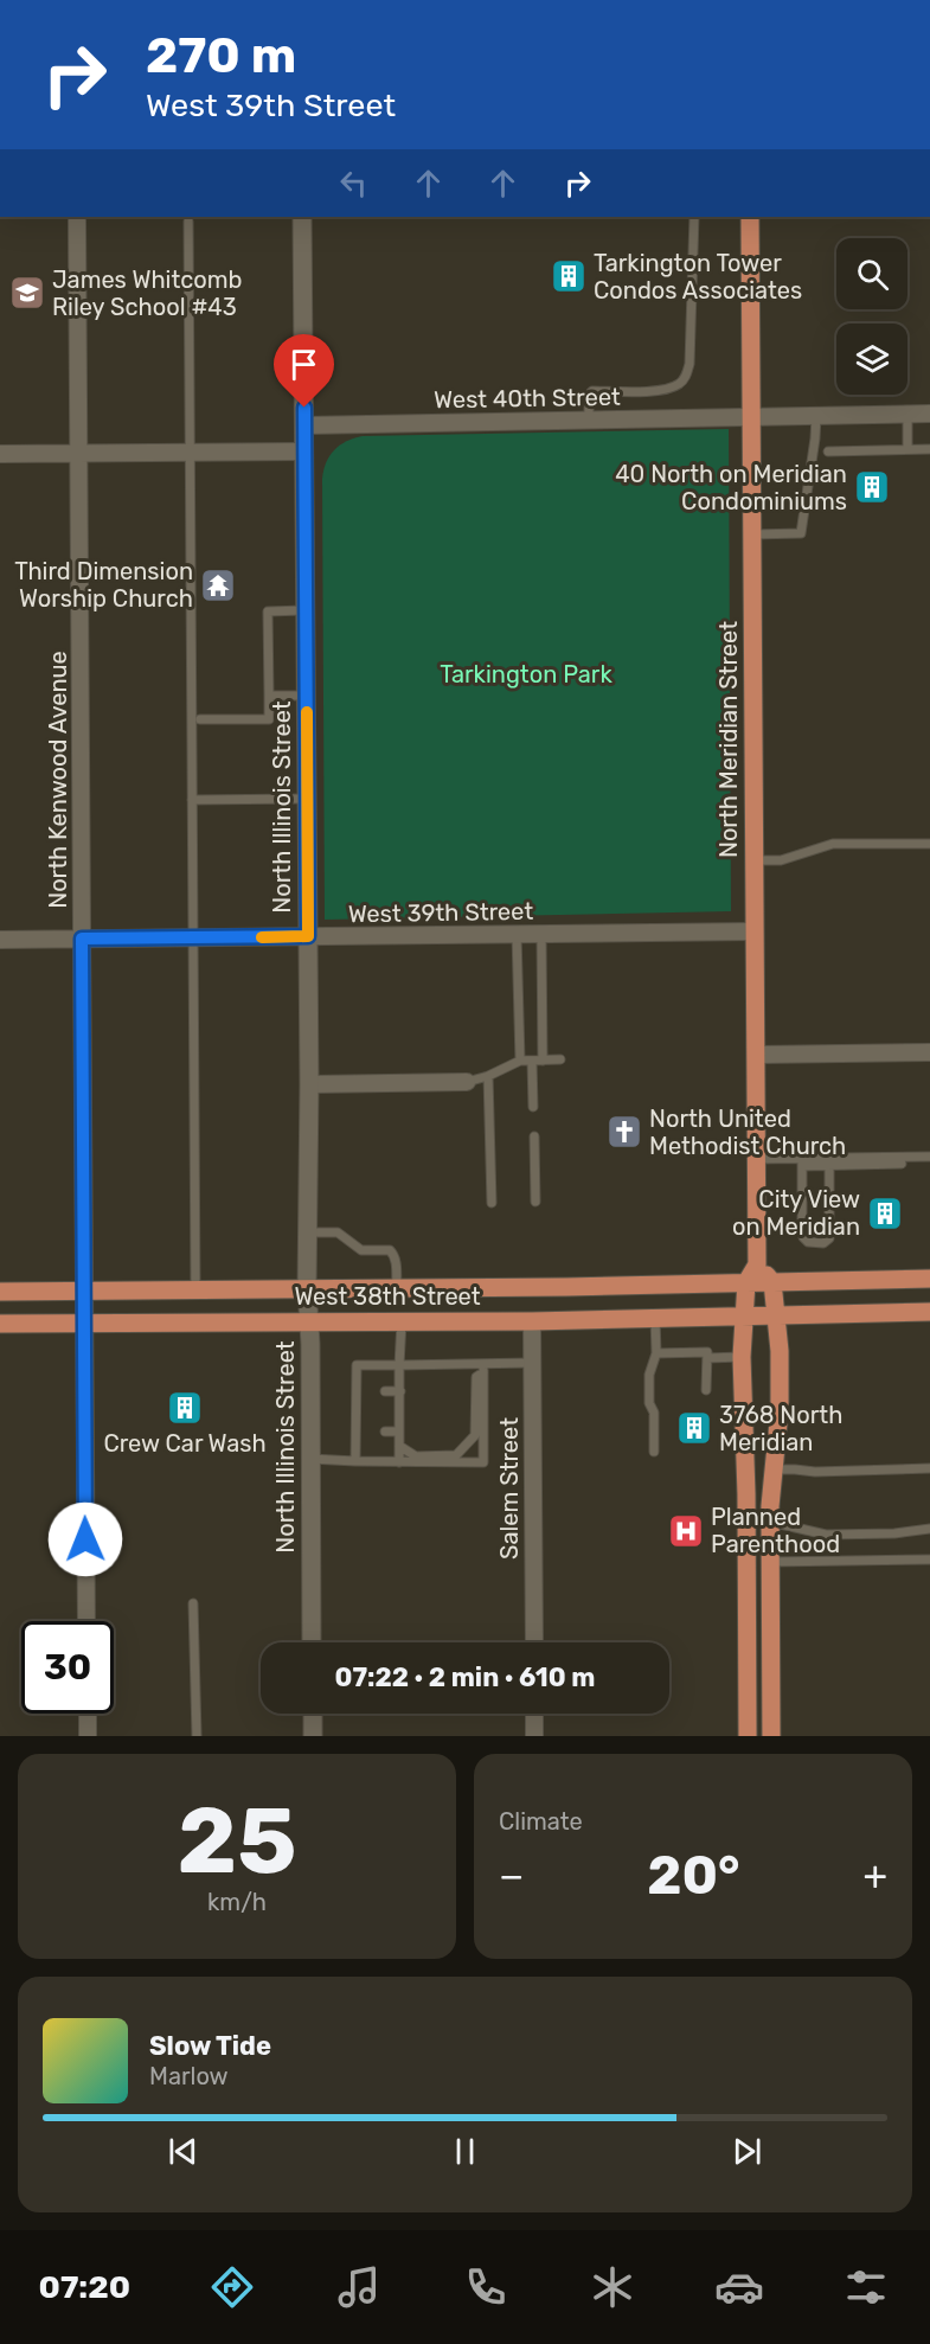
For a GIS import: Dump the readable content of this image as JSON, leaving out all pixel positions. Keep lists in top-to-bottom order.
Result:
{
  "streets": {
    "main road": ["North Meridian Street", "West 38th Street"],
    "street": [
      "West 40th Street",
      "North Kenwood Avenue",
      "North Illinois Street",
      "West 39th Street",
      "Salem Street"
    ]
  },
  "crossings": [
    ["West 40th Street", "North Meridian Street"],
    ["West 40th Street", "North Illinois Street"],
    ["North Meridian Street", "West 39th Street"],
    ["North Meridian Street", "West 38th Street"],
    ["North Kenwood Avenue", "West 39th Street"],
    ["North Kenwood Avenue", "West 38th Street"],
    ["North Illinois Street", "West 39th Street"],
    ["North Illinois Street", "West 38th Street"],
    ["West 38th Street", "Salem Street"]
  ],
  "parks": ["Tarkington Park"],
  "places": {
    "building": [
      "Tarkington Tower Condos Associates",
      "40 North on Meridian Condominiums",
      "City View on Meridian",
      "Crew Car Wash",
      "3768 North Meridian"
    ],
    "school or university": ["James Whitcomb Riley School #43"],
    "temple": ["Third Dimension Worship Church"],
    "church": ["North United Methodist Church"],
    "hospital": ["Planned Parenthood"]
  },
  "page": {
    "turn": ["270 m", "West 39th Street"],
    "limit": "30",
    "trip": "07:22 · 2 min · 610 m",
    "tile": [
      ["25", "km/h"],
      "Climate"
    ],
    "heat": ["−", "20°", "+"],
    "song": ["Slow Tide", "Marlow"],
    "tabs": "07:20"
  }
}
